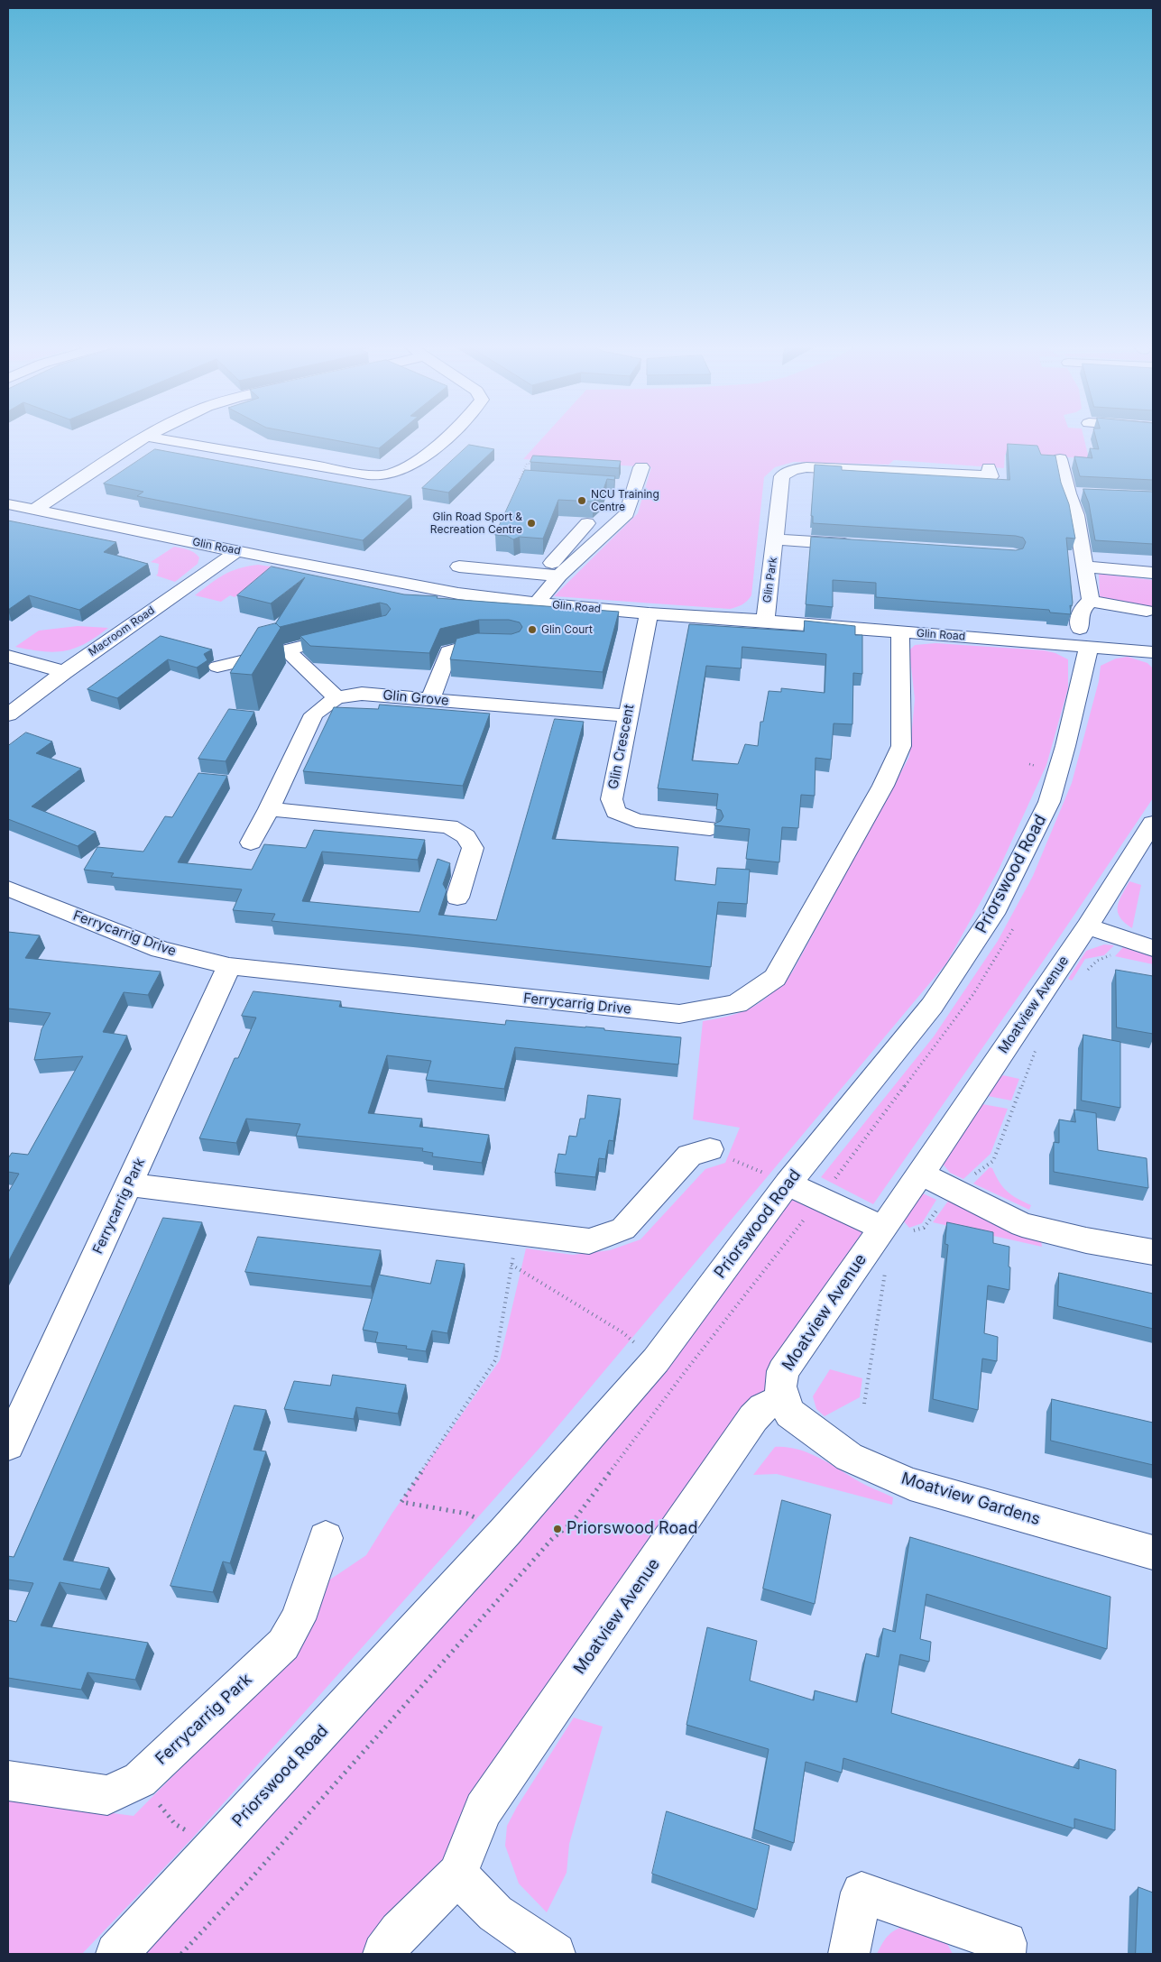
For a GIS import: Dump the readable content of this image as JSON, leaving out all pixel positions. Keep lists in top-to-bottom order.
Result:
{
  "streets": {
    "street": [
      "Glin Road",
      "Glin Park",
      "Macroom Road",
      "Glin Grove",
      "Glin Crescent",
      "Priorswood Road",
      "Ferrycarrig Drive",
      "Moatview Avenue",
      "Ferrycarrig Park",
      "Moatview Gardens"
    ]
  },
  "crossings": [
    ["Glin Road", "Glin Park"],
    ["Glin Road", "Macroom Road"],
    ["Glin Road", "Glin Crescent"],
    ["Glin Road", "Priorswood Road"],
    ["Glin Road", "Ferrycarrig Drive"],
    ["Glin Grove", "Glin Crescent"],
    ["Ferrycarrig Drive", "Ferrycarrig Park"],
    ["Moatview Avenue", "Moatview Gardens"]
  ],
  "places": [
    "NCU Training Centre",
    "Glin Road Sport & Recreation Centre",
    "Glin Court",
    "Priorswood Road"
  ]
}
